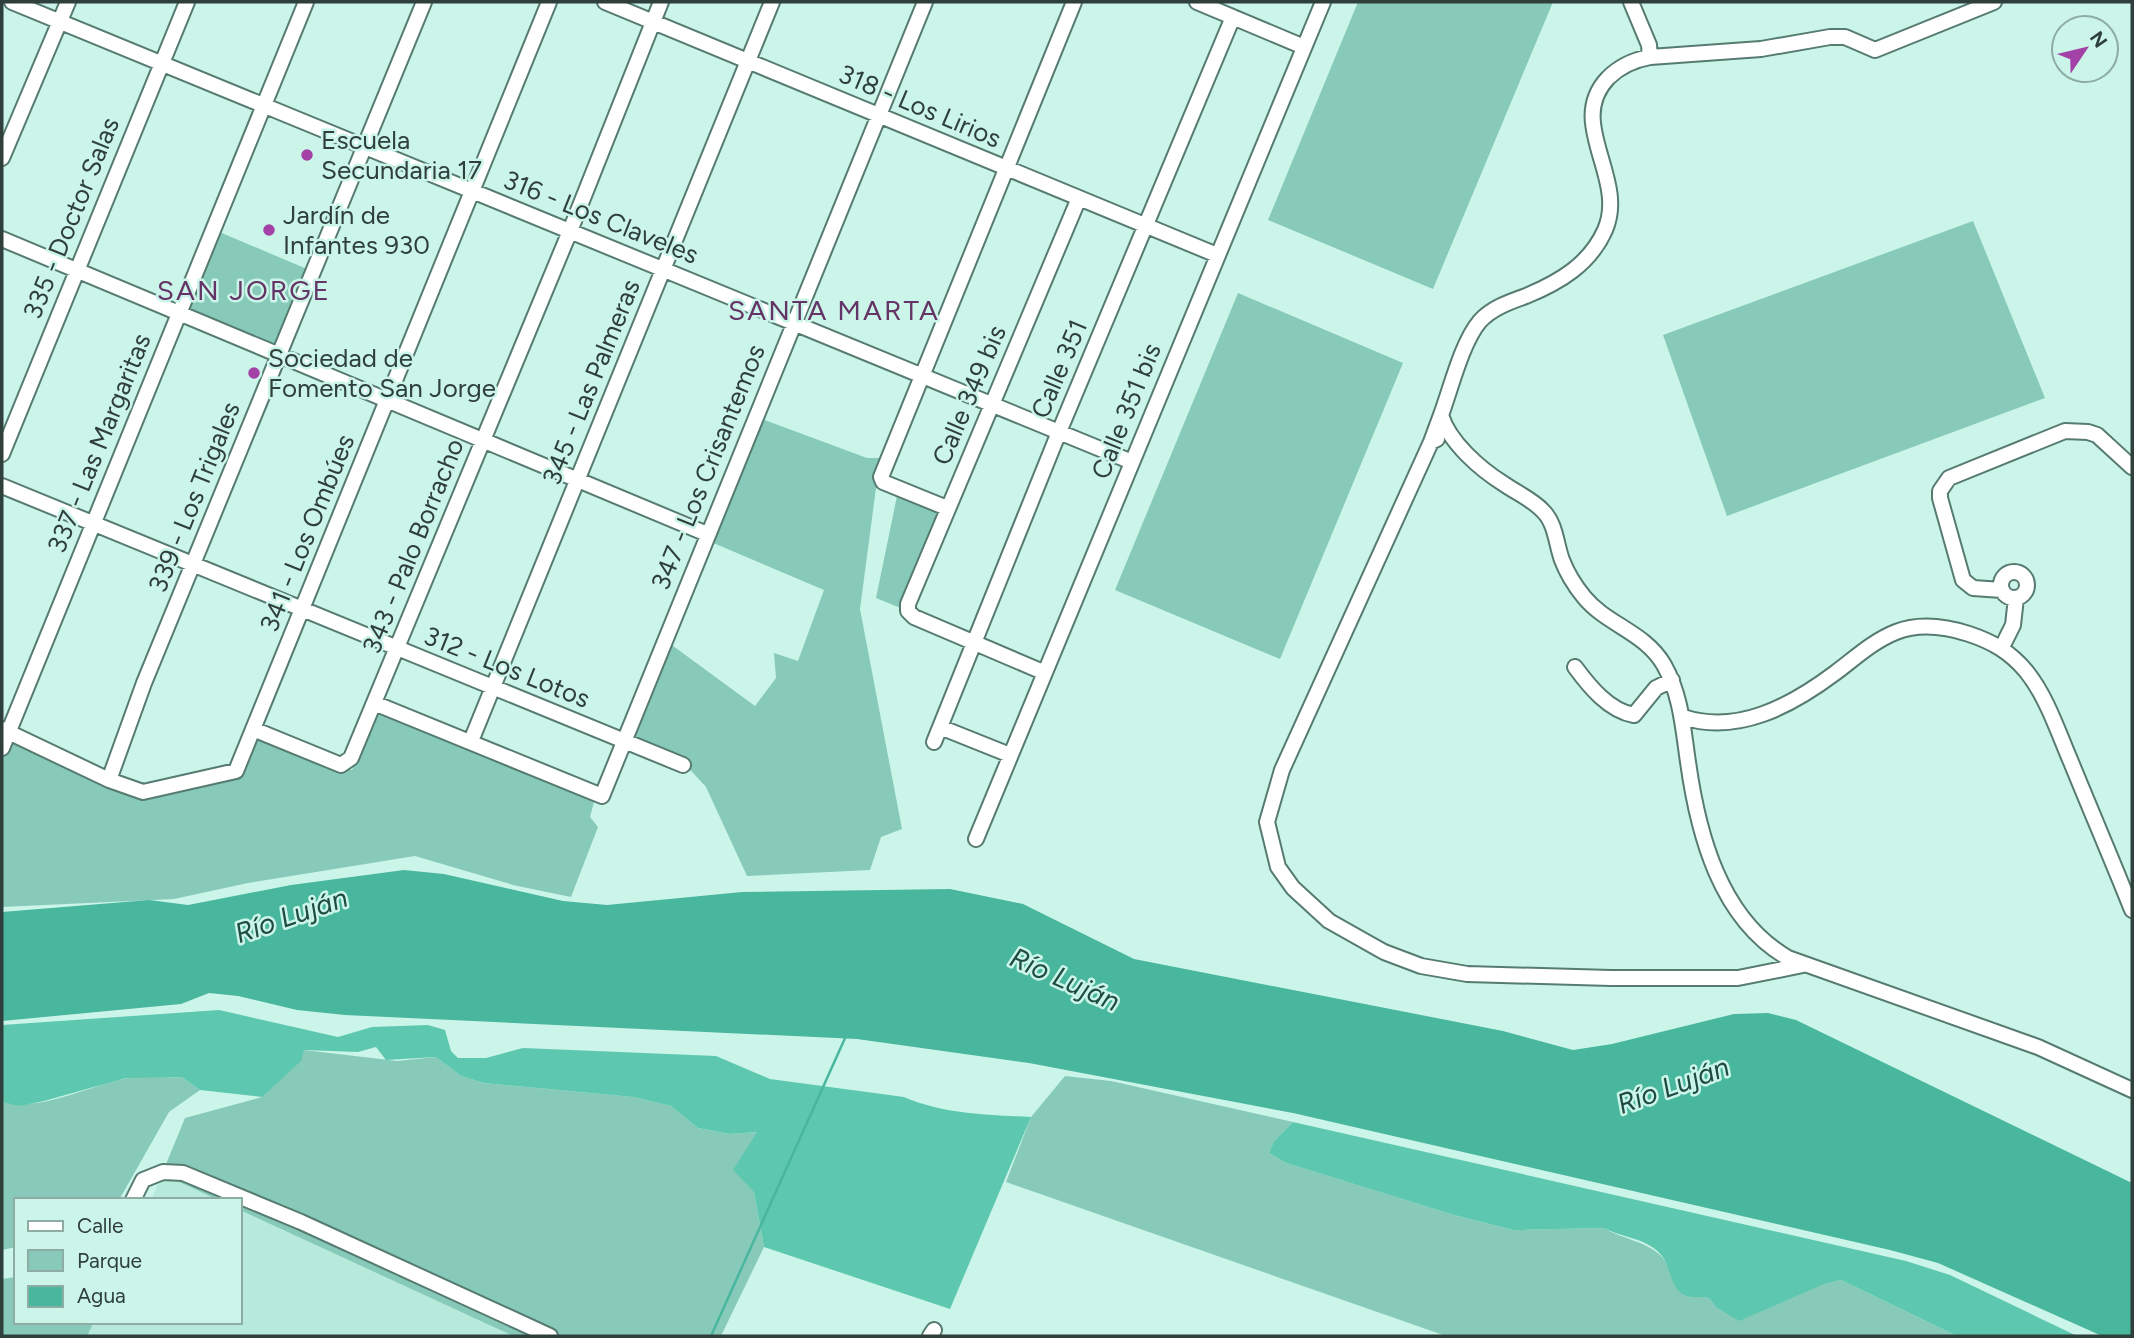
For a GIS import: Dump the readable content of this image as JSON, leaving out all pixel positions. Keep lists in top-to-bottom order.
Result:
{
  "streets": {
    "street": [
      "318 - Los Lirios",
      "316 - Los Claveles",
      "335 - Doctor Salas",
      "Calle 351",
      "345 - Las Palmeras",
      "Calle 349 bis",
      "Calle 351 bis",
      "337 - Las Margaritas",
      "347 - Los Crisantemos",
      "339 - Los Trigales",
      "341 - Los Ombúes",
      "343 - Palo Borracho",
      "312 - Los Lotos"
    ]
  },
  "crossings": [
    ["318 - Los Lirios", "Calle 351"],
    ["318 - Los Lirios", "345 - Las Palmeras"],
    ["318 - Los Lirios", "Calle 349 bis"],
    ["318 - Los Lirios", "Calle 351 bis"],
    ["318 - Los Lirios", "347 - Los Crisantemos"],
    ["318 - Los Lirios", "343 - Palo Borracho"],
    ["316 - Los Claveles", "335 - Doctor Salas"],
    ["316 - Los Claveles", "Calle 351"],
    ["316 - Los Claveles", "345 - Las Palmeras"],
    ["316 - Los Claveles", "Calle 349 bis"],
    ["316 - Los Claveles", "Calle 351 bis"],
    ["316 - Los Claveles", "337 - Las Margaritas"],
    ["316 - Los Claveles", "347 - Los Crisantemos"],
    ["316 - Los Claveles", "339 - Los Trigales"],
    ["316 - Los Claveles", "341 - Los Ombúes"],
    ["316 - Los Claveles", "343 - Palo Borracho"],
    ["Calle 351", "Calle 349 bis"],
    ["345 - Las Palmeras", "347 - Los Crisantemos"],
    ["345 - Las Palmeras", "312 - Los Lotos"],
    ["337 - Las Margaritas", "312 - Los Lotos"],
    ["347 - Los Crisantemos", "312 - Los Lotos"],
    ["339 - Los Trigales", "341 - Los Ombúes"],
    ["339 - Los Trigales", "312 - Los Lotos"],
    ["341 - Los Ombúes", "343 - Palo Borracho"],
    ["341 - Los Ombúes", "312 - Los Lotos"],
    ["343 - Palo Borracho", "312 - Los Lotos"]
  ],
  "districts": ["SAN JORGE", "SANTA MARTA"],
  "water": ["Río Luján"],
  "places": ["Escuela Secundaria 17", "Jardín de Infantes 930", "Sociedad de Fomento San Jorge"],
  "legend": ["Calle", "Parque", "Agua"],
  "north": "top right"
}
